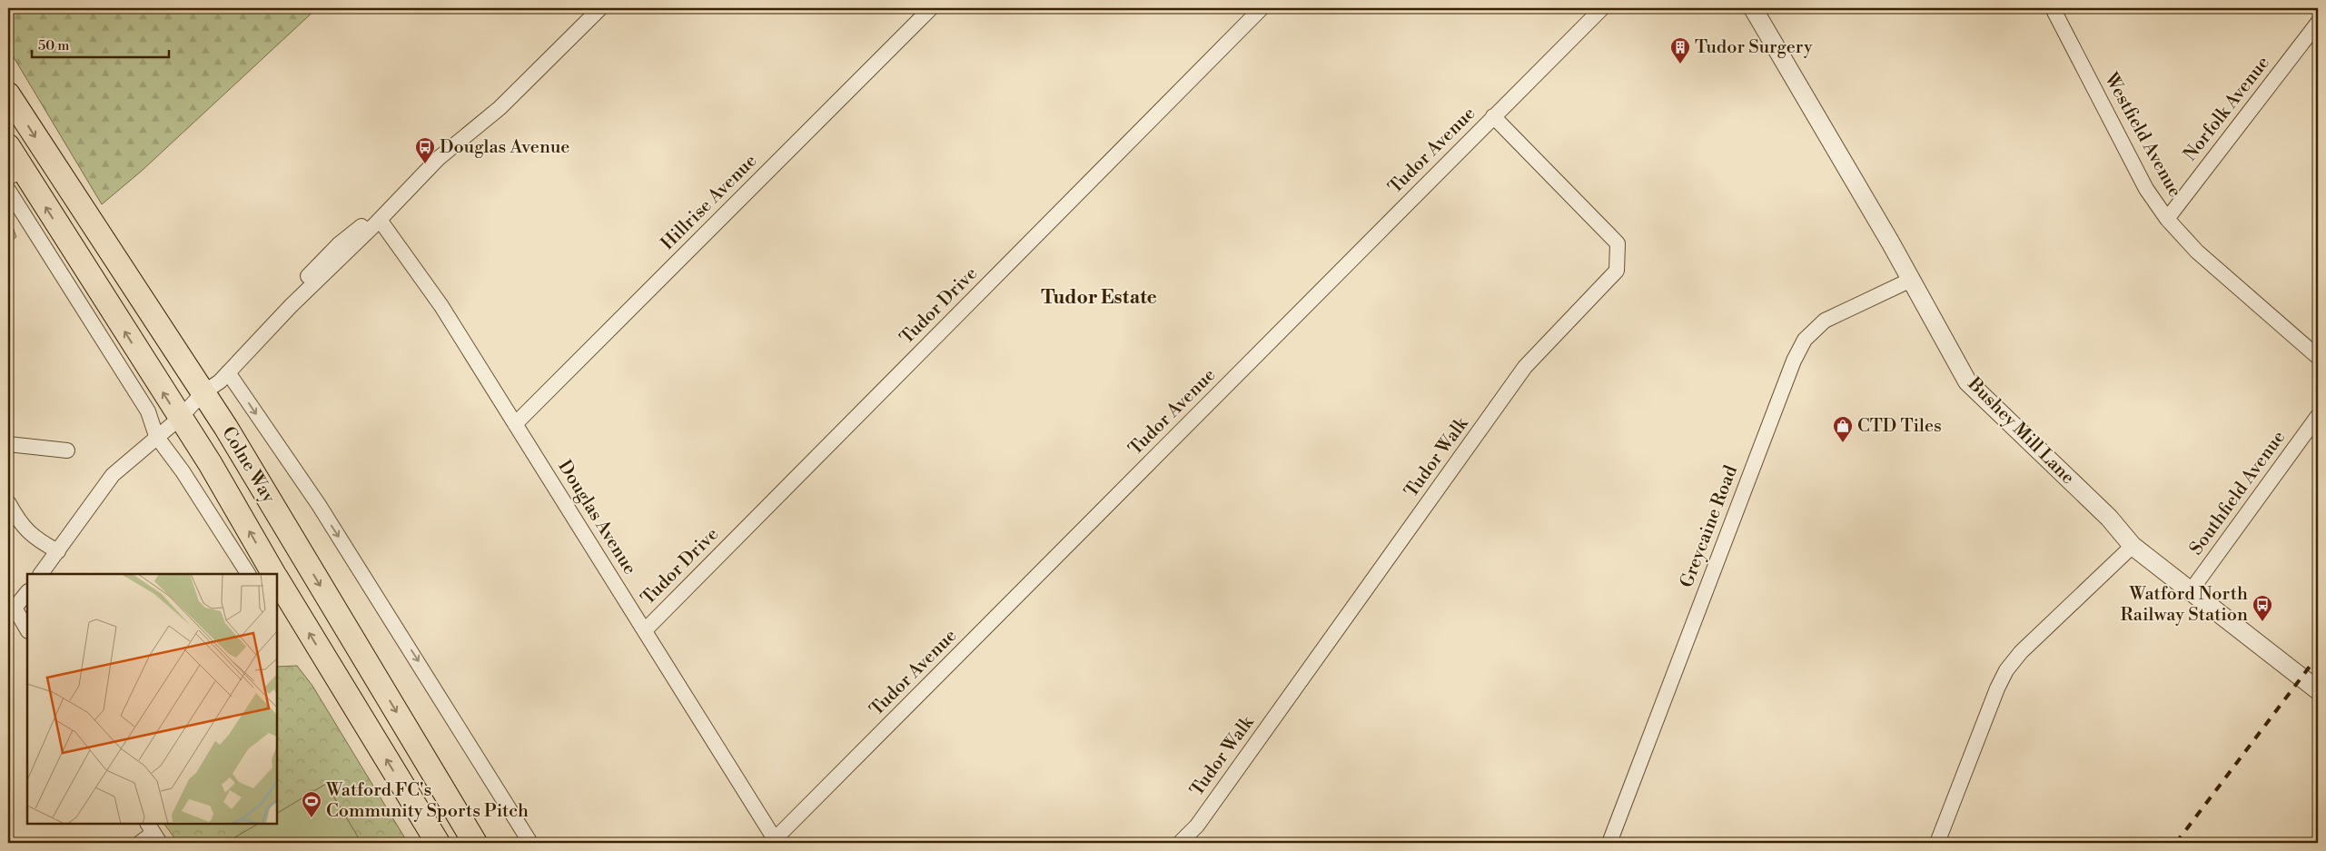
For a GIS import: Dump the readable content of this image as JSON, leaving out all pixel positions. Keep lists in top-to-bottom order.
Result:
{
  "streets": {
    "highway": ["Colne Way"],
    "street": [
      "Norfolk Avenue",
      "Westfield Avenue",
      "Tudor Avenue",
      "Hillrise Avenue",
      "Tudor Drive",
      "Bushey Mill Lane",
      "Tudor Walk",
      "Southfield Avenue",
      "Douglas Avenue",
      "Greycaine Road"
    ]
  },
  "crossings": [
    ["Norfolk Avenue", "Westfield Avenue"],
    ["Tudor Avenue", "Tudor Walk"],
    ["Tudor Avenue", "Douglas Avenue"],
    ["Hillrise Avenue", "Douglas Avenue"],
    ["Tudor Drive", "Douglas Avenue"],
    ["Bushey Mill Lane", "Southfield Avenue"],
    ["Bushey Mill Lane", "Greycaine Road"]
  ],
  "districts": ["Tudor Estate"],
  "places": {
    "building": ["Tudor Surgery"],
    "bus stop": ["Douglas Avenue", "Watford North Railway Station"],
    "shop": ["CTD Tiles"],
    "sports": ["Watford FC's Community Sports Pitch"]
  },
  "scale_bar": "50 m"
}
